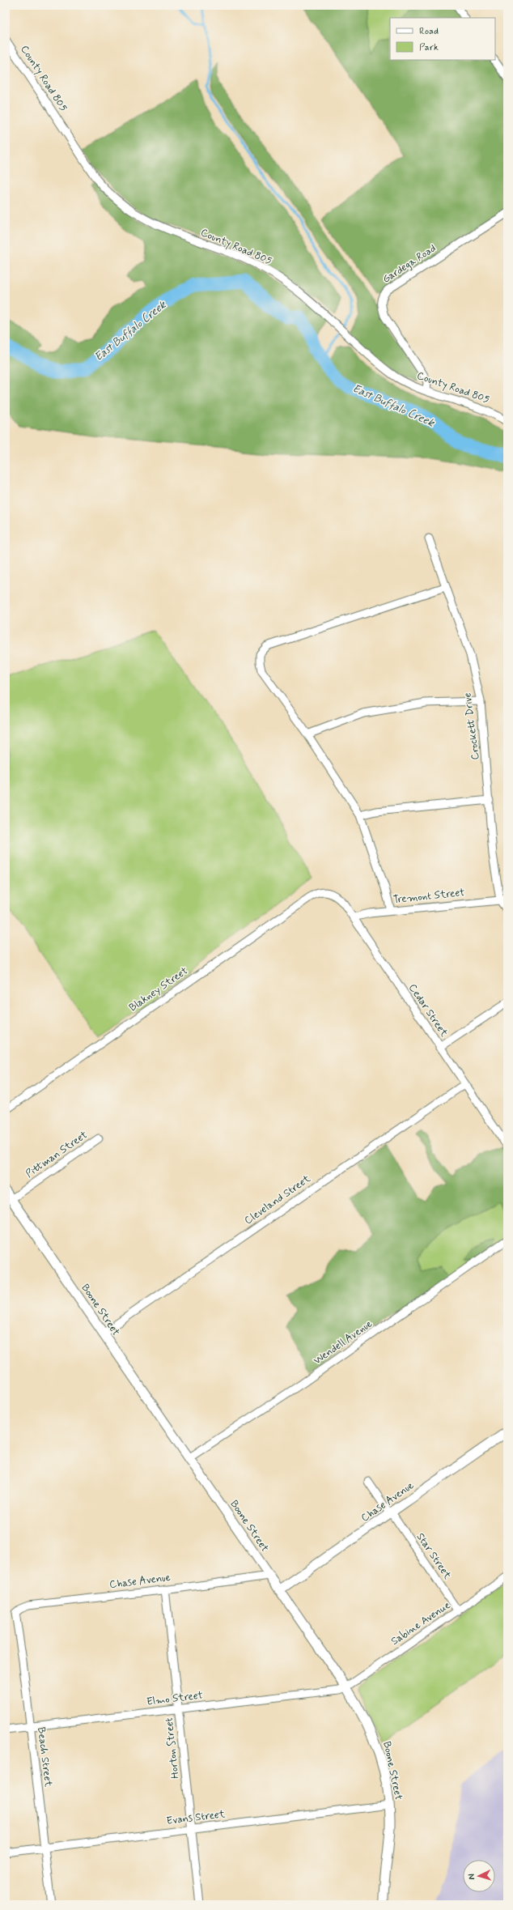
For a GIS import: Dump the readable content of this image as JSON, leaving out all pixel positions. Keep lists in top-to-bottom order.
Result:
{
  "streets": {
    "street": [
      "County Road 805",
      "Gardega Road",
      "Crockett Drive",
      "Tremont Street",
      "Blakney Street",
      "Cedar Street",
      "Pittman Street",
      "Cleveland Street",
      "Boone Street",
      "Wendell Avenue",
      "Chase Avenue",
      "Star Street",
      "Sabine Avenue",
      "Elmo Street",
      "Horton Street",
      "Beach Street",
      "Evans Street"
    ]
  },
  "crossings": [
    ["County Road 805", "Gardega Road"],
    ["Crockett Drive", "Tremont Street"],
    ["Tremont Street", "Cedar Street"],
    ["Blakney Street", "Cedar Street"],
    ["Cedar Street", "Cleveland Street"],
    ["Pittman Street", "Boone Street"],
    ["Cleveland Street", "Boone Street"],
    ["Boone Street", "Wendell Avenue"],
    ["Boone Street", "Chase Avenue"],
    ["Boone Street", "Sabine Avenue"],
    ["Boone Street", "Elmo Street"],
    ["Boone Street", "Evans Street"],
    ["Chase Avenue", "Star Street"],
    ["Chase Avenue", "Horton Street"],
    ["Chase Avenue", "Beach Street"],
    ["Star Street", "Sabine Avenue"],
    ["Sabine Avenue", "Elmo Street"],
    ["Elmo Street", "Horton Street"],
    ["Elmo Street", "Beach Street"],
    ["Horton Street", "Evans Street"],
    ["Beach Street", "Evans Street"]
  ],
  "water": ["East Buffalo Creek"],
  "legend": ["Road", "Park"],
  "north": "left"
}
